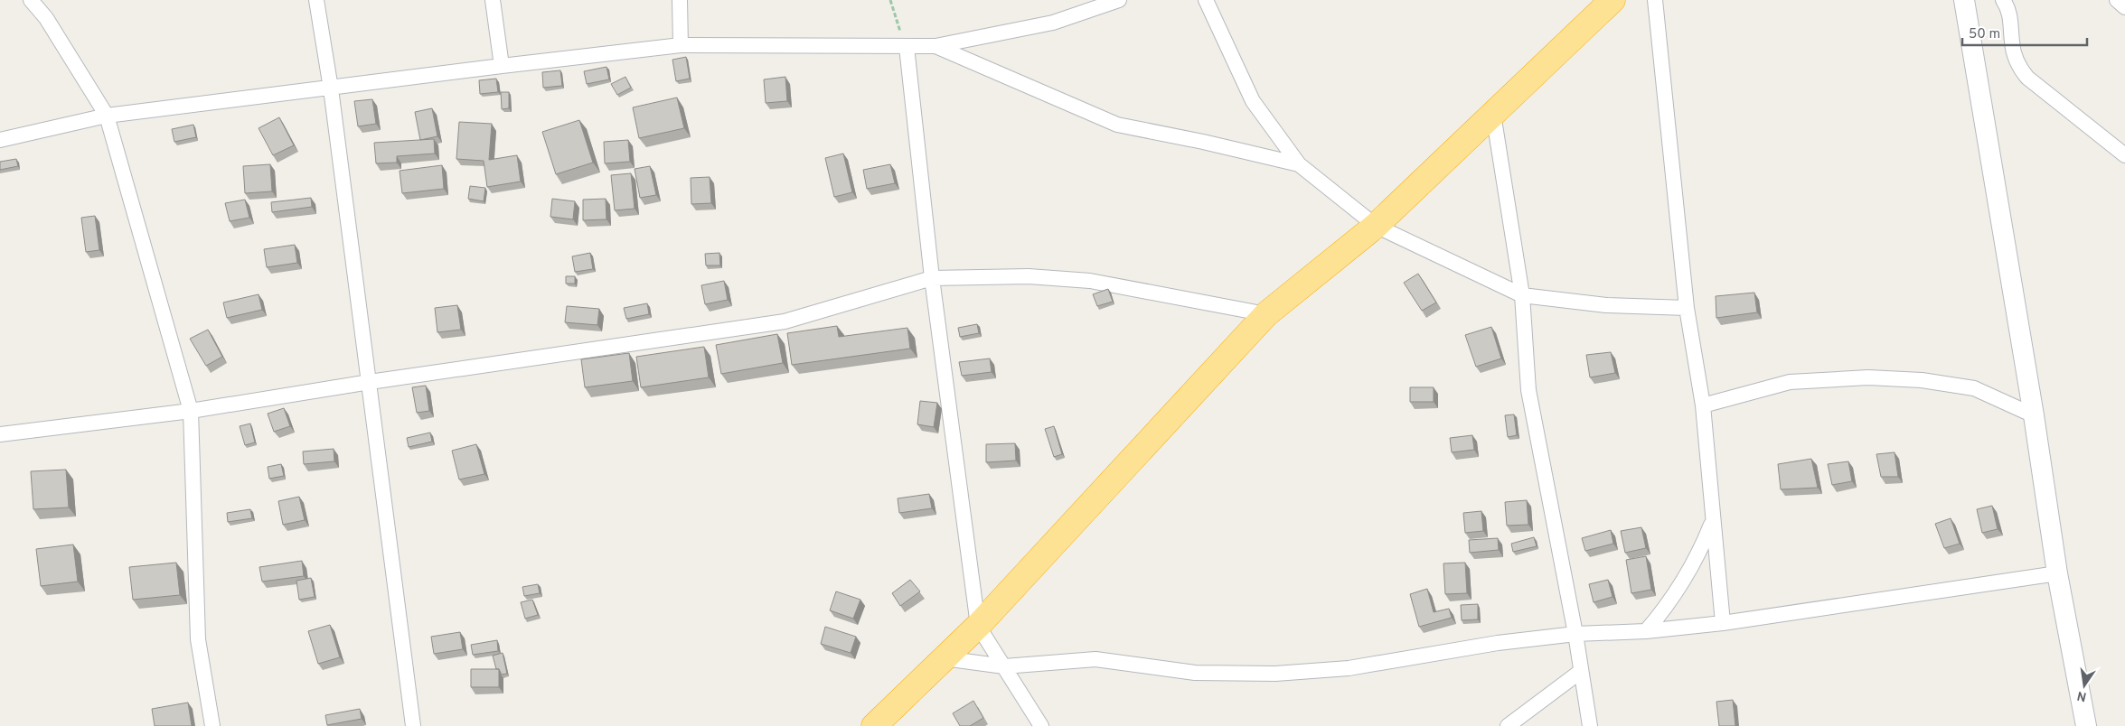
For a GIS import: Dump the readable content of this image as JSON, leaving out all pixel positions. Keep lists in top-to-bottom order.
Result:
{
  "scale_bar": "50 m",
  "north": "bottom"
}
